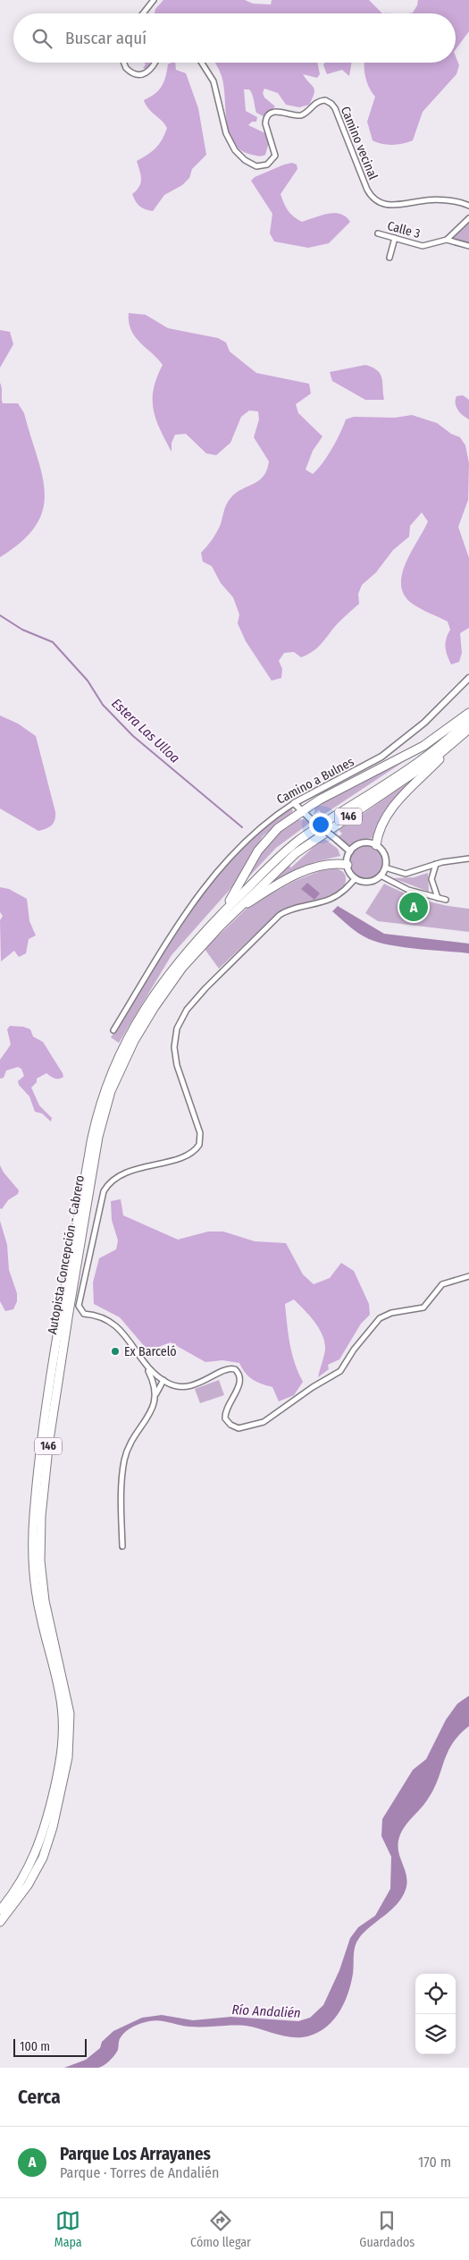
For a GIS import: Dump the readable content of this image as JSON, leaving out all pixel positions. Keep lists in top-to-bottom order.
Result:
{
  "streets": {
    "highway": ["146", "Autopista Concepción - Cabrero"],
    "street": ["Camino vecinal", "Calle 3", "Camino a Bulnes"]
  },
  "water": ["Estera Las Ulloa", "Río Andalién"],
  "places": ["Ex Barceló"],
  "scale_bar": "100 m",
  "page": {
    "search": "Buscar aquí",
    "pins": "A",
    "scale": "100 m",
    "heading": "Cerca",
    "list": [
      {
        "mark": "A",
        "name": "Parque Los Arrayanes",
        "note": "Parque · Torres de Andalién",
        "value": "170 m"
      }
    ],
    "nav": ["Mapa", "Cómo llegar", "Guardados"]
  }
}
